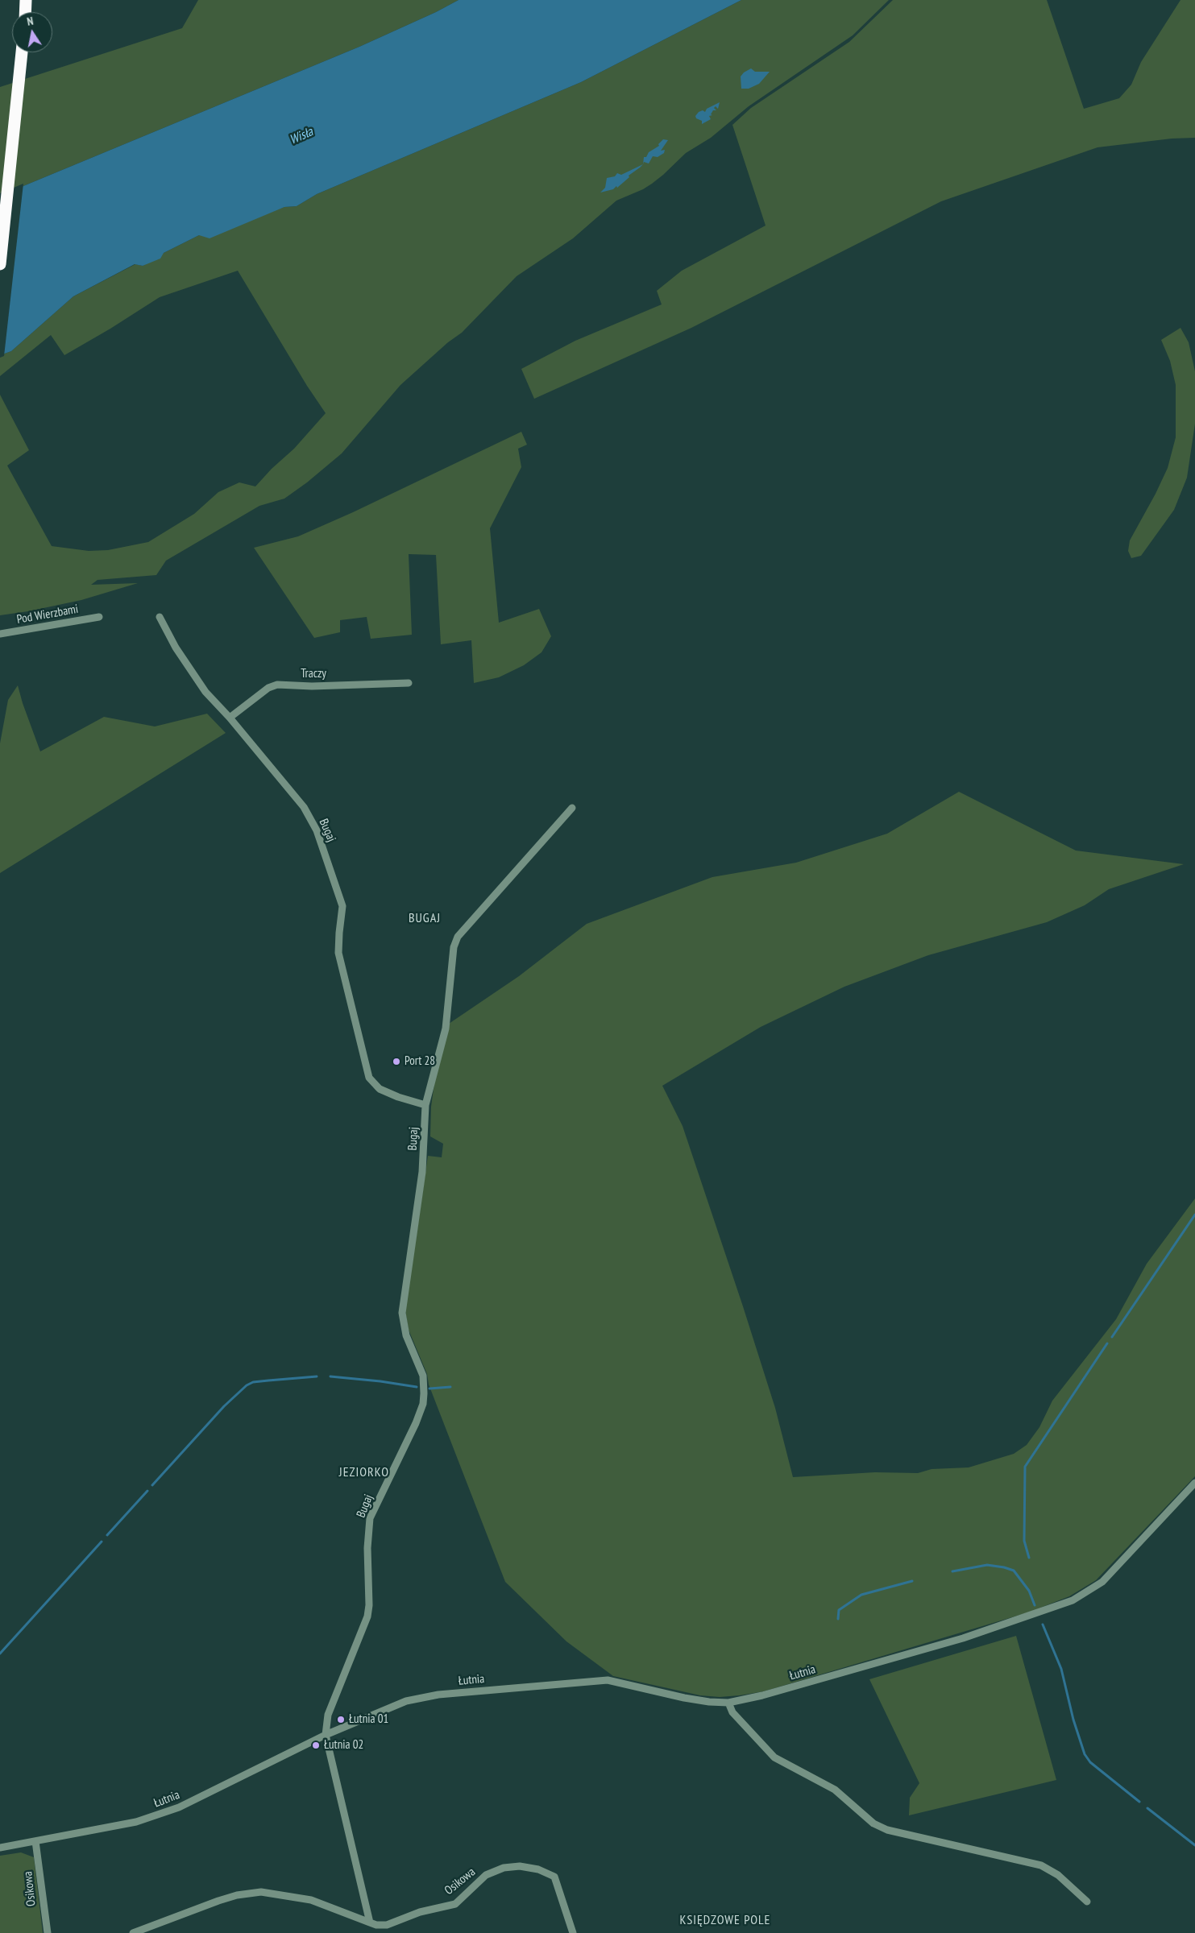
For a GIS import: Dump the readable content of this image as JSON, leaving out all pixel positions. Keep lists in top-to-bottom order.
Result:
{
  "streets": {
    "street": [
      "Pod Wierzbami",
      "Traczy",
      "Bugaj",
      "Łutnia",
      "Osikowa"
    ]
  },
  "crossings": [
    ["Traczy", "Bugaj"],
    ["Bugaj", "Łutnia"],
    ["Łutnia", "Osikowa"]
  ],
  "districts": ["BUGAJ", "JEZIORKO", "KSIĘDZOWE POLE"],
  "water": ["Wisła"],
  "places": ["Port 28", "Łutnia 01", "Łutnia 02"],
  "north": "top"
}
